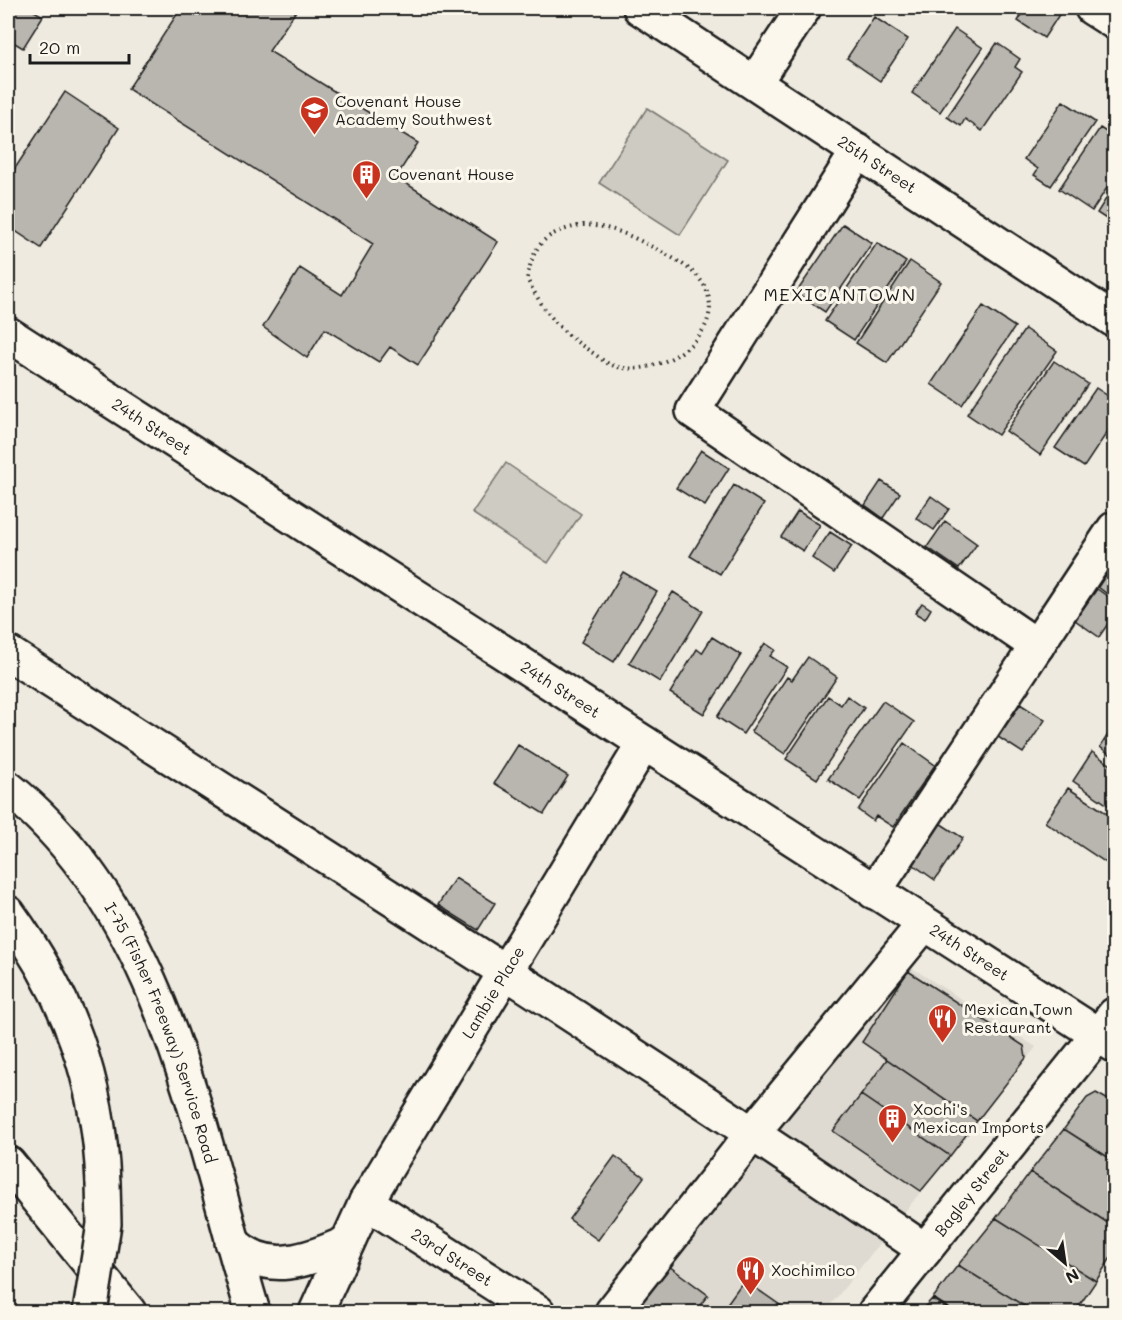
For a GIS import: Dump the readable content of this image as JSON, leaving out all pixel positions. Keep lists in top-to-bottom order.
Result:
{
  "streets": {
    "main road": [
      "25th Street",
      "24th Street",
      "Lambie Place",
      "I-75 (Fisher Freeway) Service Road",
      "Bagley Street",
      "23rd Street"
    ]
  },
  "crossings": [
    ["24th Street", "Lambie Place"],
    ["24th Street", "Bagley Street"],
    ["Lambie Place", "23rd Street"]
  ],
  "districts": ["MEXICANTOWN"],
  "places": {
    "school or university": ["Covenant House Academy Southwest"],
    "building": ["Covenant House", "Xochi's Mexican Imports"],
    "restaurant": ["Mexican Town Restaurant", "Xochimilco"]
  },
  "scale_bar": "20 m",
  "north": "bottom right"
}
